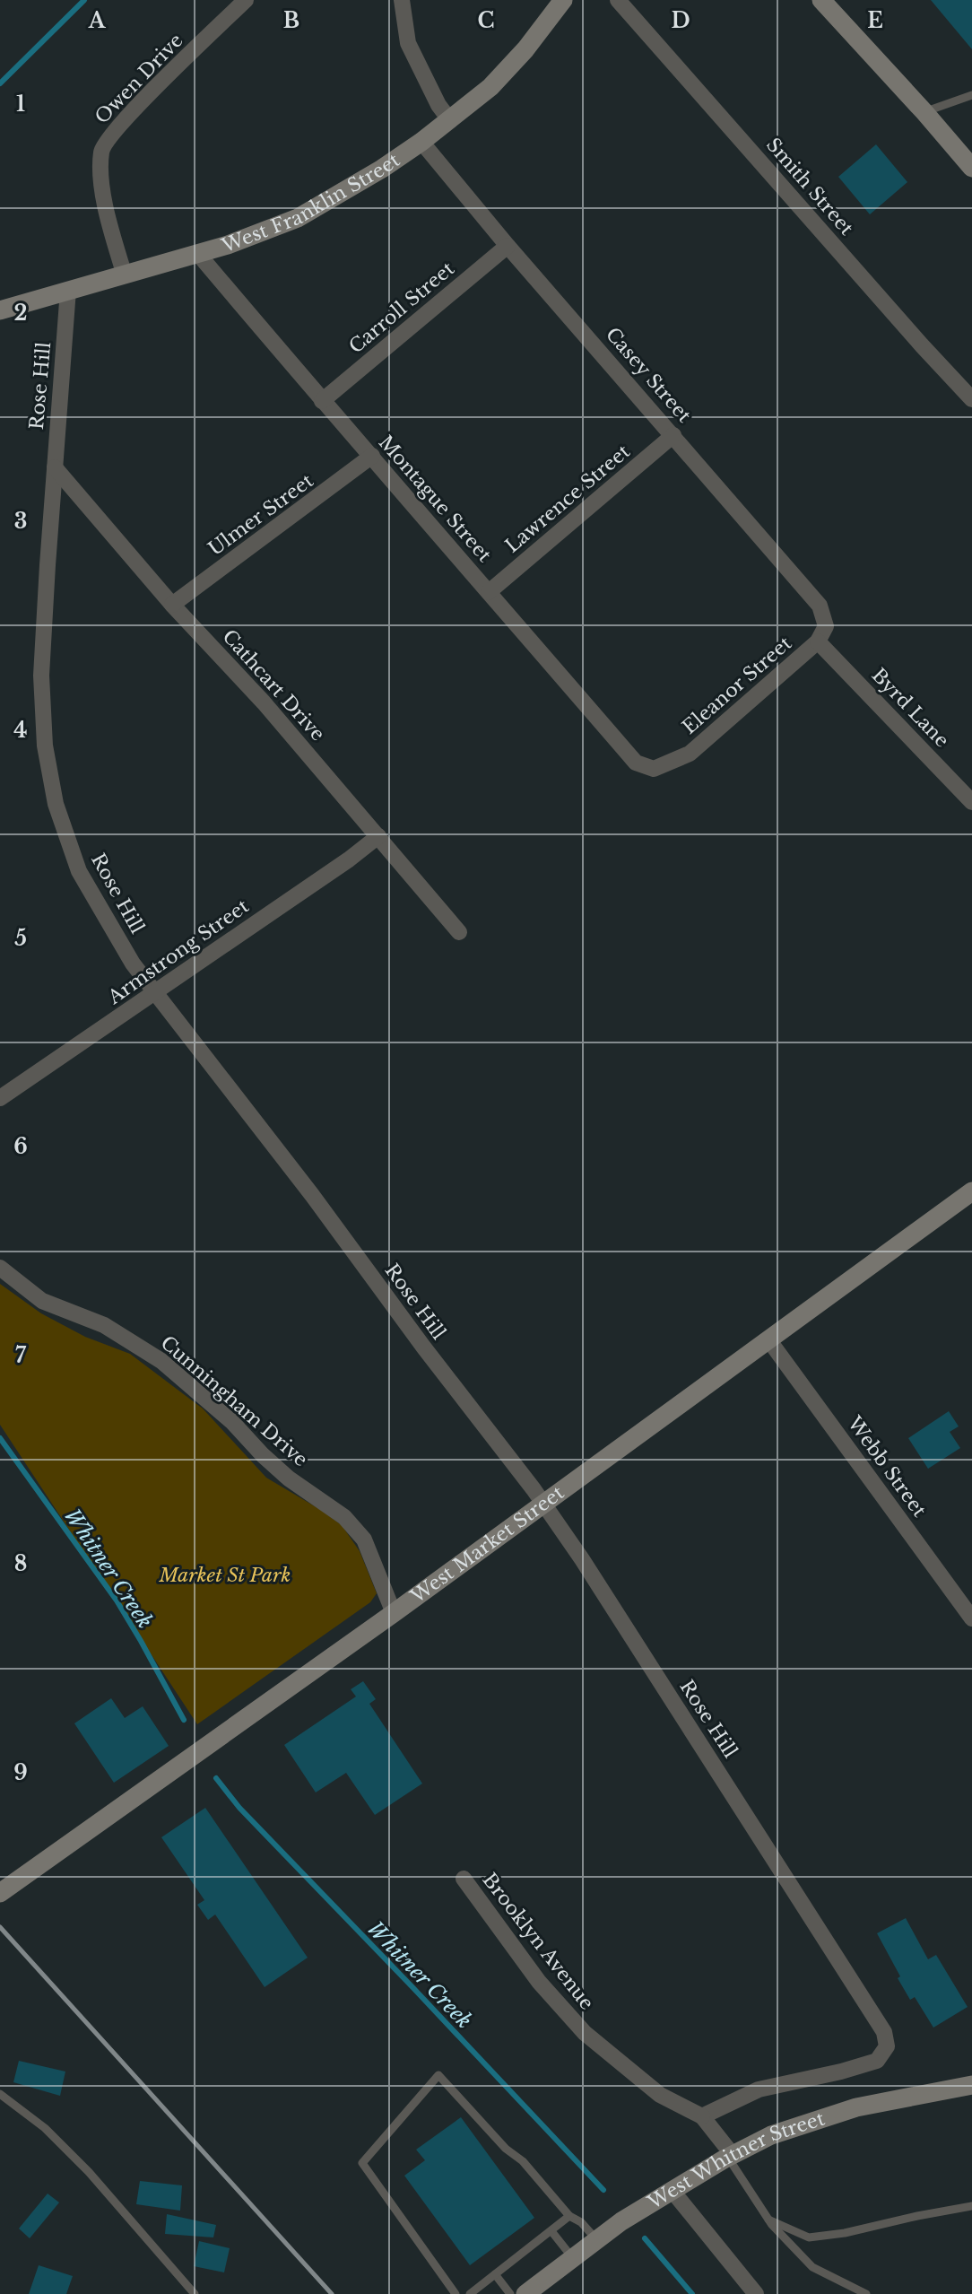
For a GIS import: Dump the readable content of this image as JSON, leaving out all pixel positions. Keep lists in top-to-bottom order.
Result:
{
  "streets": {
    "street": [
      "Owen Drive",
      "Smith Street",
      "West Franklin Street",
      "Carroll Street",
      "Casey Street",
      "Rose Hill",
      "Montague Street",
      "Lawrence Street",
      "Ulmer Street",
      "Cathcart Drive",
      "Eleanor Street",
      "Byrd Lane",
      "Armstrong Street",
      "Cunningham Drive",
      "Webb Street",
      "West Market Street",
      "Brooklyn Avenue",
      "West Whitner Street"
    ]
  },
  "crossings": [
    ["Owen Drive", "West Franklin Street"],
    ["West Franklin Street", "Casey Street"],
    ["West Franklin Street", "Rose Hill"],
    ["West Franklin Street", "Montague Street"],
    ["Carroll Street", "Casey Street"],
    ["Carroll Street", "Montague Street"],
    ["Casey Street", "Lawrence Street"],
    ["Casey Street", "Eleanor Street"],
    ["Casey Street", "Byrd Lane"],
    ["Rose Hill", "Cathcart Drive"],
    ["Rose Hill", "Armstrong Street"],
    ["Rose Hill", "West Market Street"],
    ["Rose Hill", "Brooklyn Avenue"],
    ["Montague Street", "Lawrence Street"],
    ["Montague Street", "Ulmer Street"],
    ["Montague Street", "Eleanor Street"],
    ["Ulmer Street", "Cathcart Drive"],
    ["Cathcart Drive", "Armstrong Street"],
    ["Eleanor Street", "Byrd Lane"],
    ["Cunningham Drive", "West Market Street"],
    ["Webb Street", "West Market Street"]
  ],
  "water": ["Whitner Creek"],
  "parks": ["Market St Park"],
  "grid": {
    "columns": [
      "A",
      "B",
      "C",
      "D",
      "E"
    ],
    "rows": [
      "1",
      "2",
      "3",
      "4",
      "5",
      "6",
      "7",
      "8",
      "9"
    ]
  }
}
